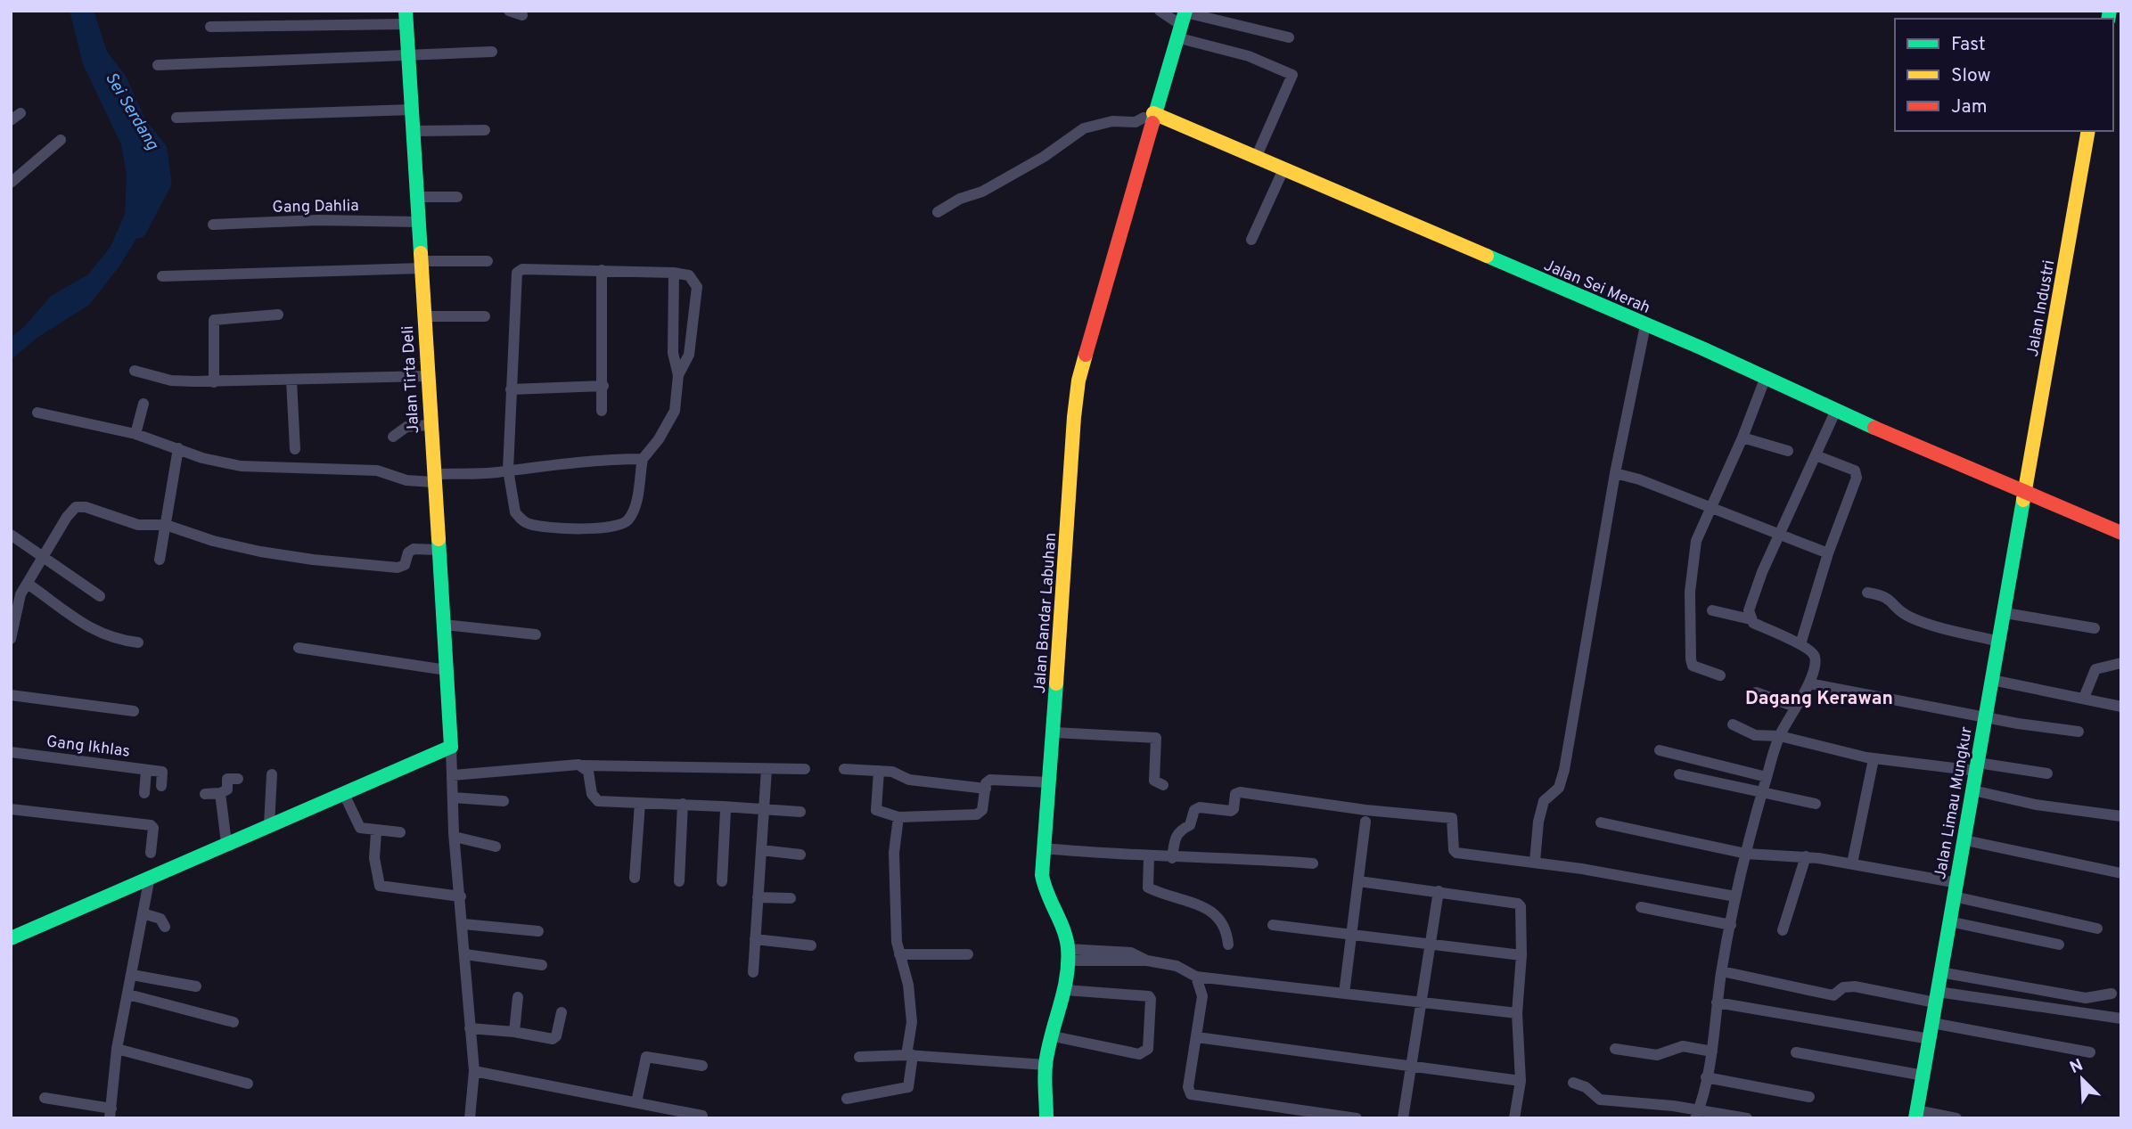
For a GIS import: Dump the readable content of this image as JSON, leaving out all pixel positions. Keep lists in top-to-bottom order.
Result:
{
  "streets": {
    "street": [
      "Gang Dahlia",
      "Jalan Sei Merah",
      "Jalan Industri",
      "Jalan Tirta Deli",
      "Jalan Bandar Labuhan",
      "Gang Ikhlas",
      "Jalan Limau Mungkur"
    ]
  },
  "crossings": [
    ["Gang Dahlia", "Jalan Tirta Deli"],
    ["Jalan Sei Merah", "Jalan Industri"],
    ["Jalan Sei Merah", "Jalan Bandar Labuhan"],
    ["Jalan Sei Merah", "Jalan Limau Mungkur"],
    ["Jalan Industri", "Jalan Limau Mungkur"]
  ],
  "districts": ["Dagang Kerawan"],
  "water": ["Sei Serdang"],
  "legend": ["Fast", "Slow", "Jam"],
  "north": "top left"
}
